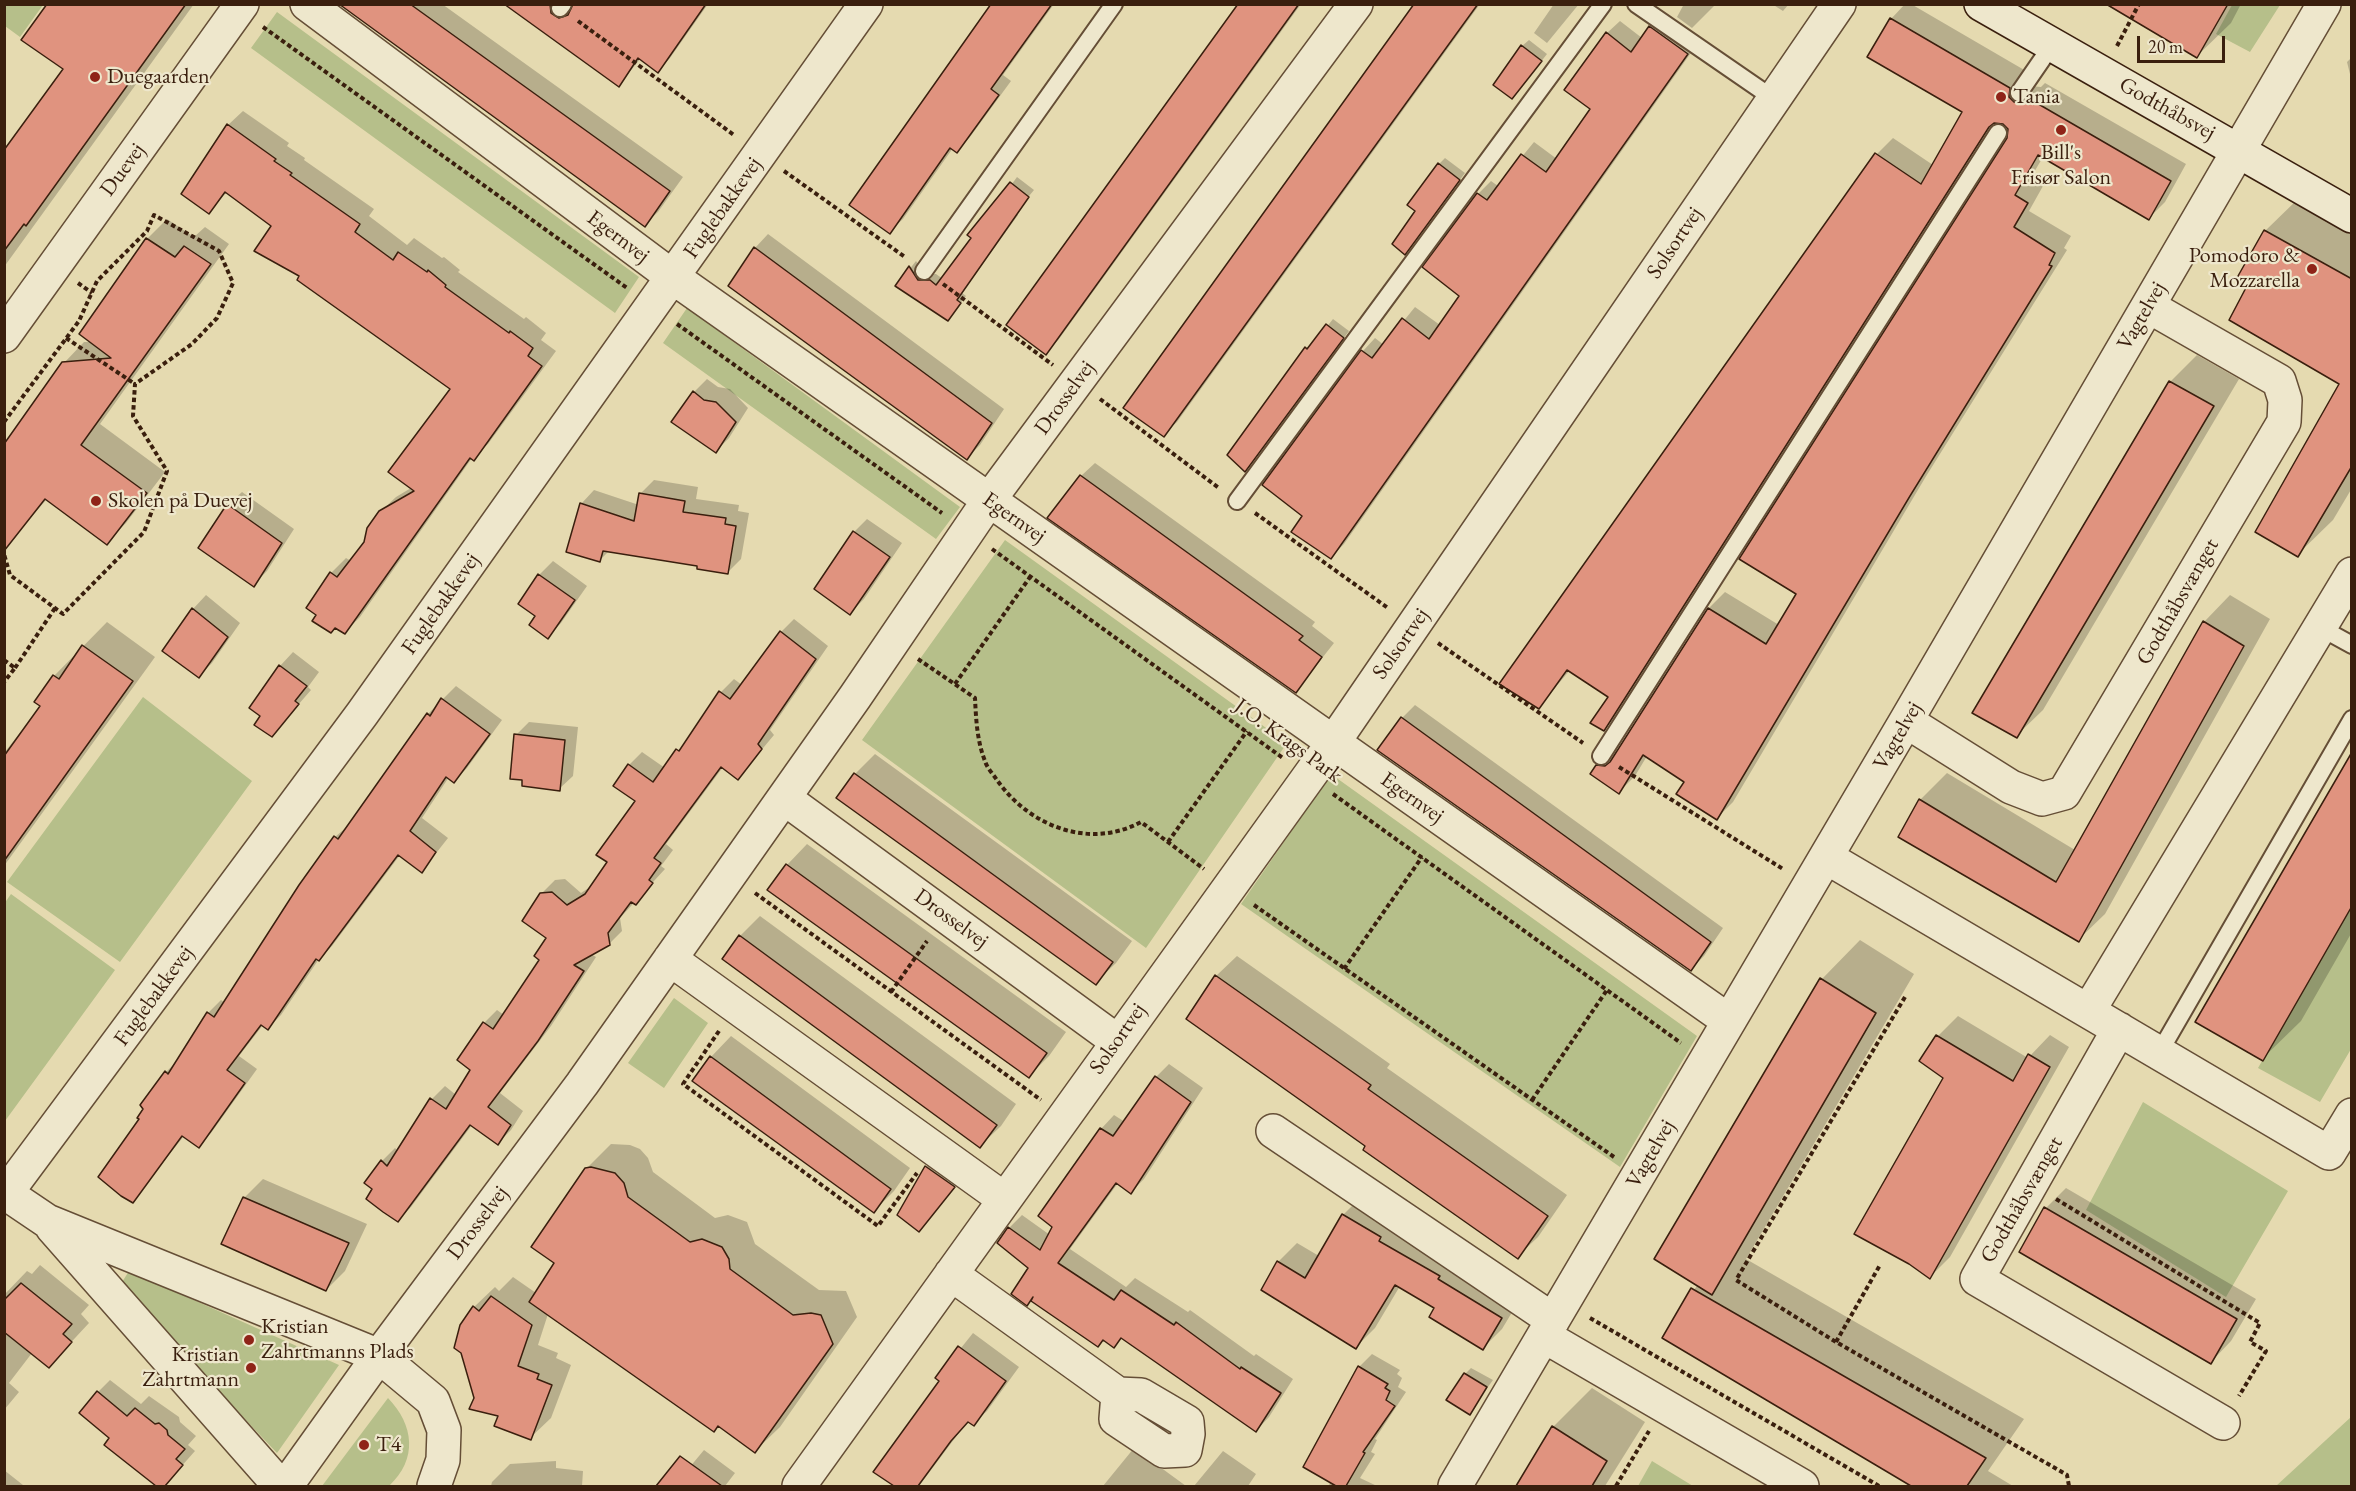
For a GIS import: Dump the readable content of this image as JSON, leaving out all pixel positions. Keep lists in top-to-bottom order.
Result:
{
  "streets": {
    "street": [
      "Godthåbsvej",
      "Duevej",
      "Fuglebakkevej",
      "Egernvej",
      "Solsortvej",
      "Vagtelvej",
      "Drosselvej",
      "Godthåbsvænget"
    ],
    "path": ["J.O. Krags Park"]
  },
  "crossings": [
    ["Godthåbsvej", "Vagtelvej"],
    ["Duevej", "J.O. Krags Park"],
    ["Fuglebakkevej", "Egernvej"],
    ["Fuglebakkevej", "J.O. Krags Park"],
    ["Egernvej", "Solsortvej"],
    ["Egernvej", "Vagtelvej"],
    ["Egernvej", "Drosselvej"],
    ["Solsortvej", "Drosselvej"],
    ["Solsortvej", "J.O. Krags Park"],
    ["Vagtelvej", "Godthåbsvænget"],
    ["Vagtelvej", "J.O. Krags Park"],
    ["Drosselvej", "J.O. Krags Park"]
  ],
  "places": [
    "Duegaarden",
    "Tania",
    "Bill's Frisør Salon",
    "Pomodoro & Mozzarella",
    "Skolen på Duevej",
    "Kristian Zahrtmanns Plads",
    "Kristian Zahrtmann",
    "T4"
  ],
  "scale_bar": "20 m"
}
